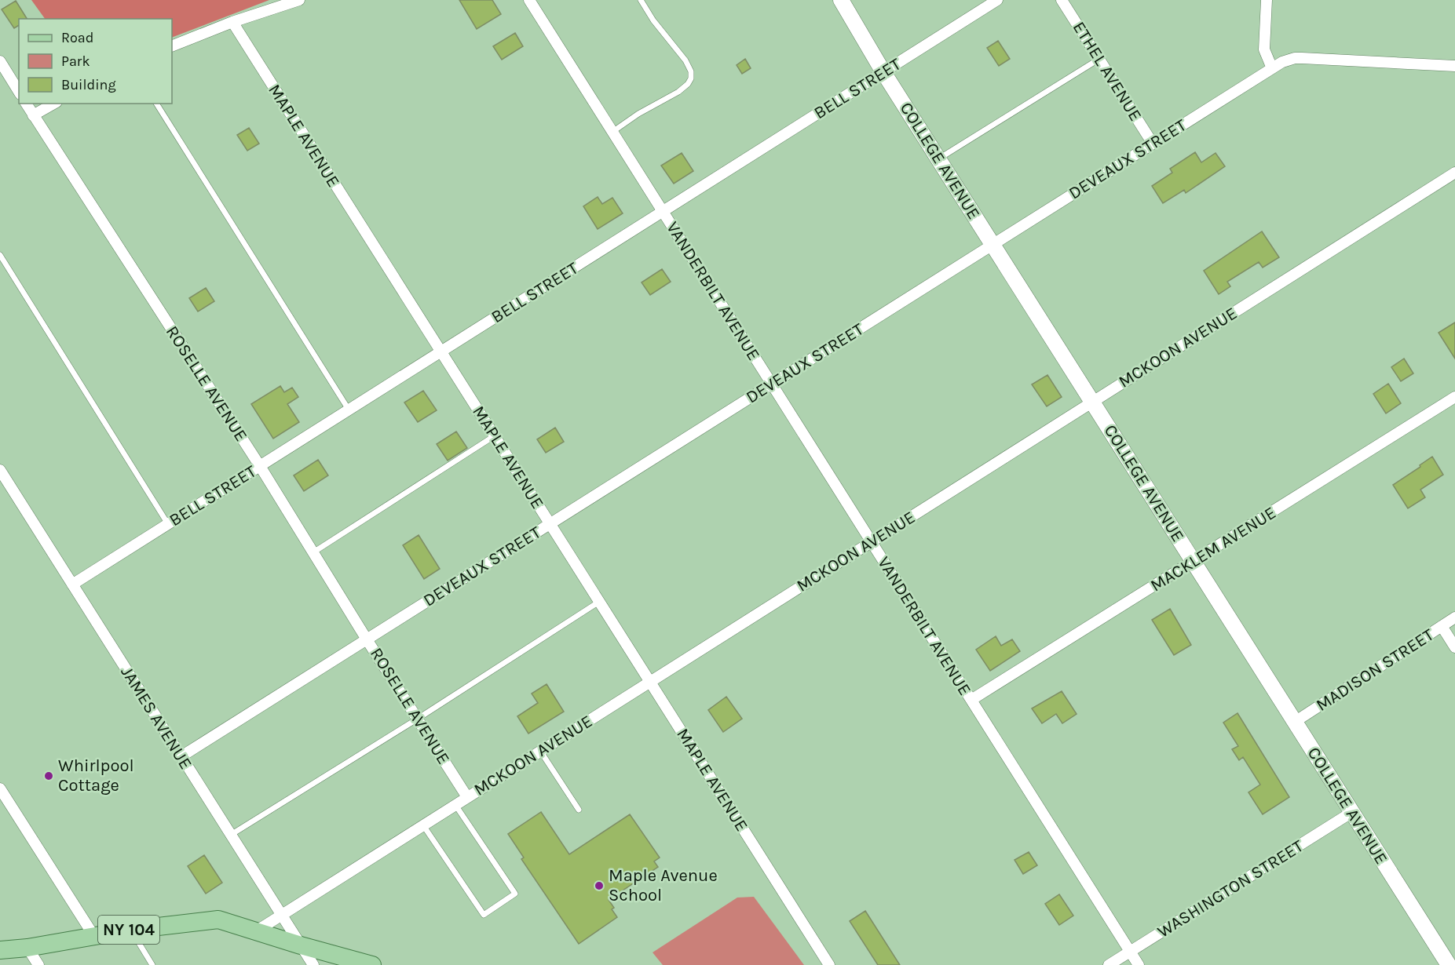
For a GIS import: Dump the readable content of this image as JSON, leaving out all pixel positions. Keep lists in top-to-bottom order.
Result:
{
  "streets": {
    "main road": ["COLLEGE AVENUE", "NY 104"],
    "street": [
      "ETHEL AVENUE",
      "BELL STREET",
      "MAPLE AVENUE",
      "DEVEAUX STREET",
      "VANDERBILT AVENUE",
      "MCKOON AVENUE",
      "ROSELLE AVENUE",
      "MACKLEM AVENUE",
      "MADISON STREET",
      "JAMES AVENUE",
      "WASHINGTON STREET"
    ]
  },
  "crossings": [
    ["ETHEL AVENUE", "DEVEAUX STREET"],
    ["BELL STREET", "MAPLE AVENUE"],
    ["BELL STREET", "COLLEGE AVENUE"],
    ["BELL STREET", "VANDERBILT AVENUE"],
    ["BELL STREET", "ROSELLE AVENUE"],
    ["BELL STREET", "JAMES AVENUE"],
    ["MAPLE AVENUE", "DEVEAUX STREET"],
    ["MAPLE AVENUE", "MCKOON AVENUE"],
    ["DEVEAUX STREET", "COLLEGE AVENUE"],
    ["DEVEAUX STREET", "VANDERBILT AVENUE"],
    ["DEVEAUX STREET", "ROSELLE AVENUE"],
    ["DEVEAUX STREET", "JAMES AVENUE"],
    ["COLLEGE AVENUE", "MCKOON AVENUE"],
    ["COLLEGE AVENUE", "MACKLEM AVENUE"],
    ["COLLEGE AVENUE", "MADISON STREET"],
    ["COLLEGE AVENUE", "WASHINGTON STREET"],
    ["VANDERBILT AVENUE", "MCKOON AVENUE"],
    ["VANDERBILT AVENUE", "MACKLEM AVENUE"],
    ["VANDERBILT AVENUE", "WASHINGTON STREET"],
    ["MCKOON AVENUE", "ROSELLE AVENUE"],
    ["MCKOON AVENUE", "JAMES AVENUE"],
    ["MCKOON AVENUE", "NY 104"],
    ["JAMES AVENUE", "NY 104"]
  ],
  "places": ["Whirlpool Cottage", "Maple Avenue School"],
  "legend": ["Road", "Park", "Building"]
}
